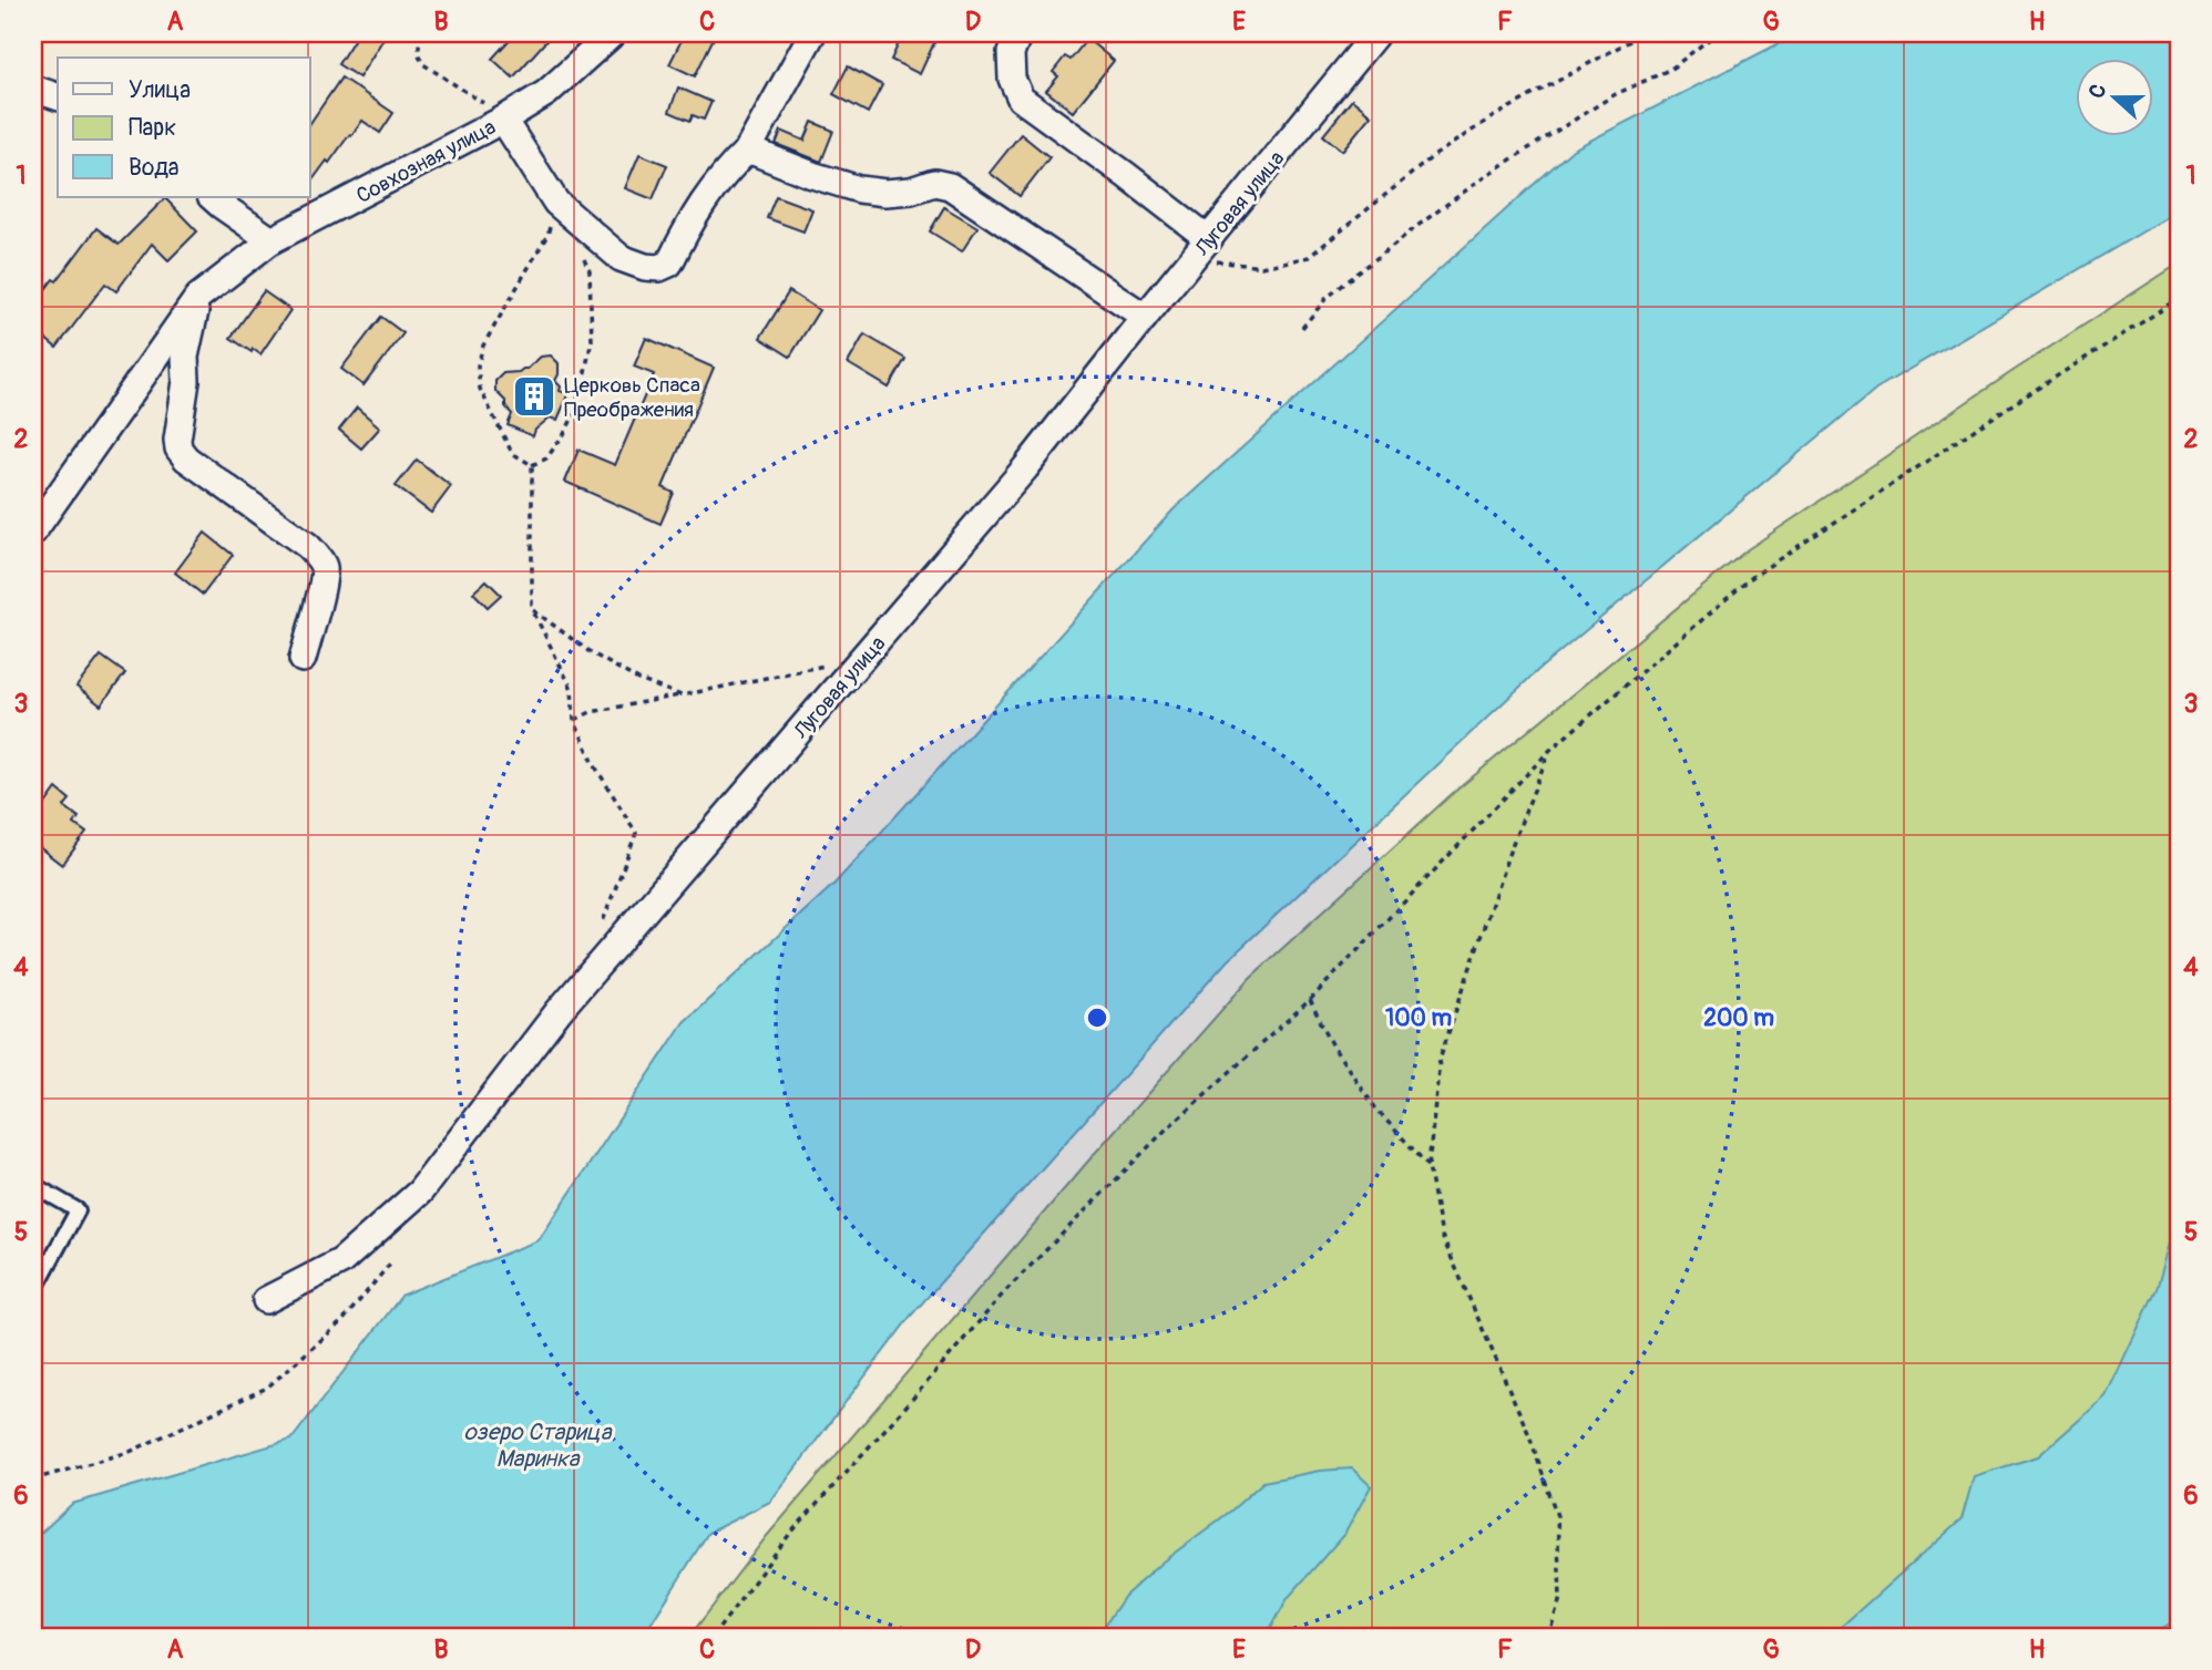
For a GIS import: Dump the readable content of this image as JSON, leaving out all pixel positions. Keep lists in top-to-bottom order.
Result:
{
  "streets": {
    "street": ["Совхозная улица", "Луговая улица"]
  },
  "water": ["озеро Старица Маринка"],
  "places": {
    "building": ["Церковь Спаса Преображения"]
  },
  "legend": ["Улица", "Парк", "Вода"],
  "north": "left",
  "grid": {
    "columns": [
      "A",
      "B",
      "C",
      "D",
      "E",
      "F",
      "G",
      "H"
    ],
    "rows": [
      "1",
      "2",
      "3",
      "4",
      "5",
      "6"
    ]
  },
  "rings": ["100 m", "200 m"]
}
